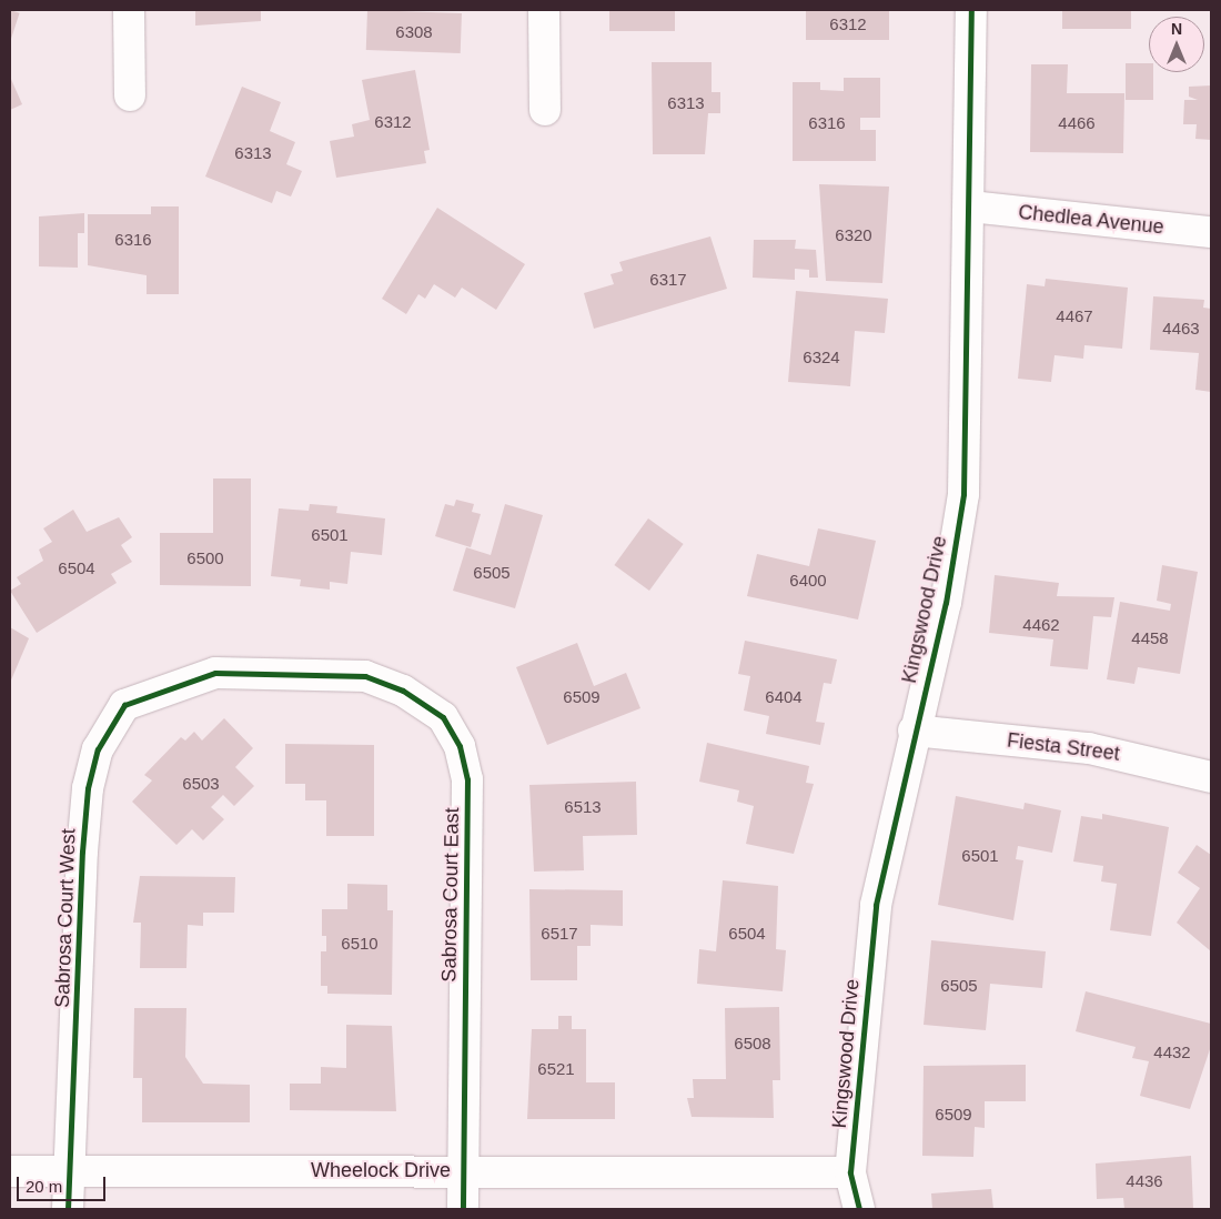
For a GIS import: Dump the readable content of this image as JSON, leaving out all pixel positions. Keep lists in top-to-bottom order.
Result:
{
  "streets": {
    "street": [
      "Chedlea Avenue",
      "Kingswood Drive",
      "Fiesta Street",
      "Sabrosa Court East",
      "Sabrosa Court West",
      "Wheelock Drive"
    ]
  },
  "crossings": [
    ["Chedlea Avenue", "Kingswood Drive"],
    ["Kingswood Drive", "Fiesta Street"],
    ["Kingswood Drive", "Wheelock Drive"],
    ["Sabrosa Court East", "Sabrosa Court West"],
    ["Sabrosa Court East", "Wheelock Drive"],
    ["Sabrosa Court West", "Wheelock Drive"]
  ],
  "house_numbers": [
    "6312",
    "6308",
    "6313",
    "6312",
    "6316",
    "4466",
    "6313",
    "6320",
    "6316",
    "6317",
    "4467",
    "4463",
    "6324",
    "6501",
    "6500",
    "6504",
    "6505",
    "6400",
    "4462",
    "4458",
    "6509",
    "6404",
    "6503",
    "6513",
    "6501",
    "6517",
    "6504",
    "6510",
    "6505",
    "6508",
    "4432",
    "6521",
    "6509",
    "4436"
  ],
  "scale_bar": "20 m",
  "north": "top"
}
